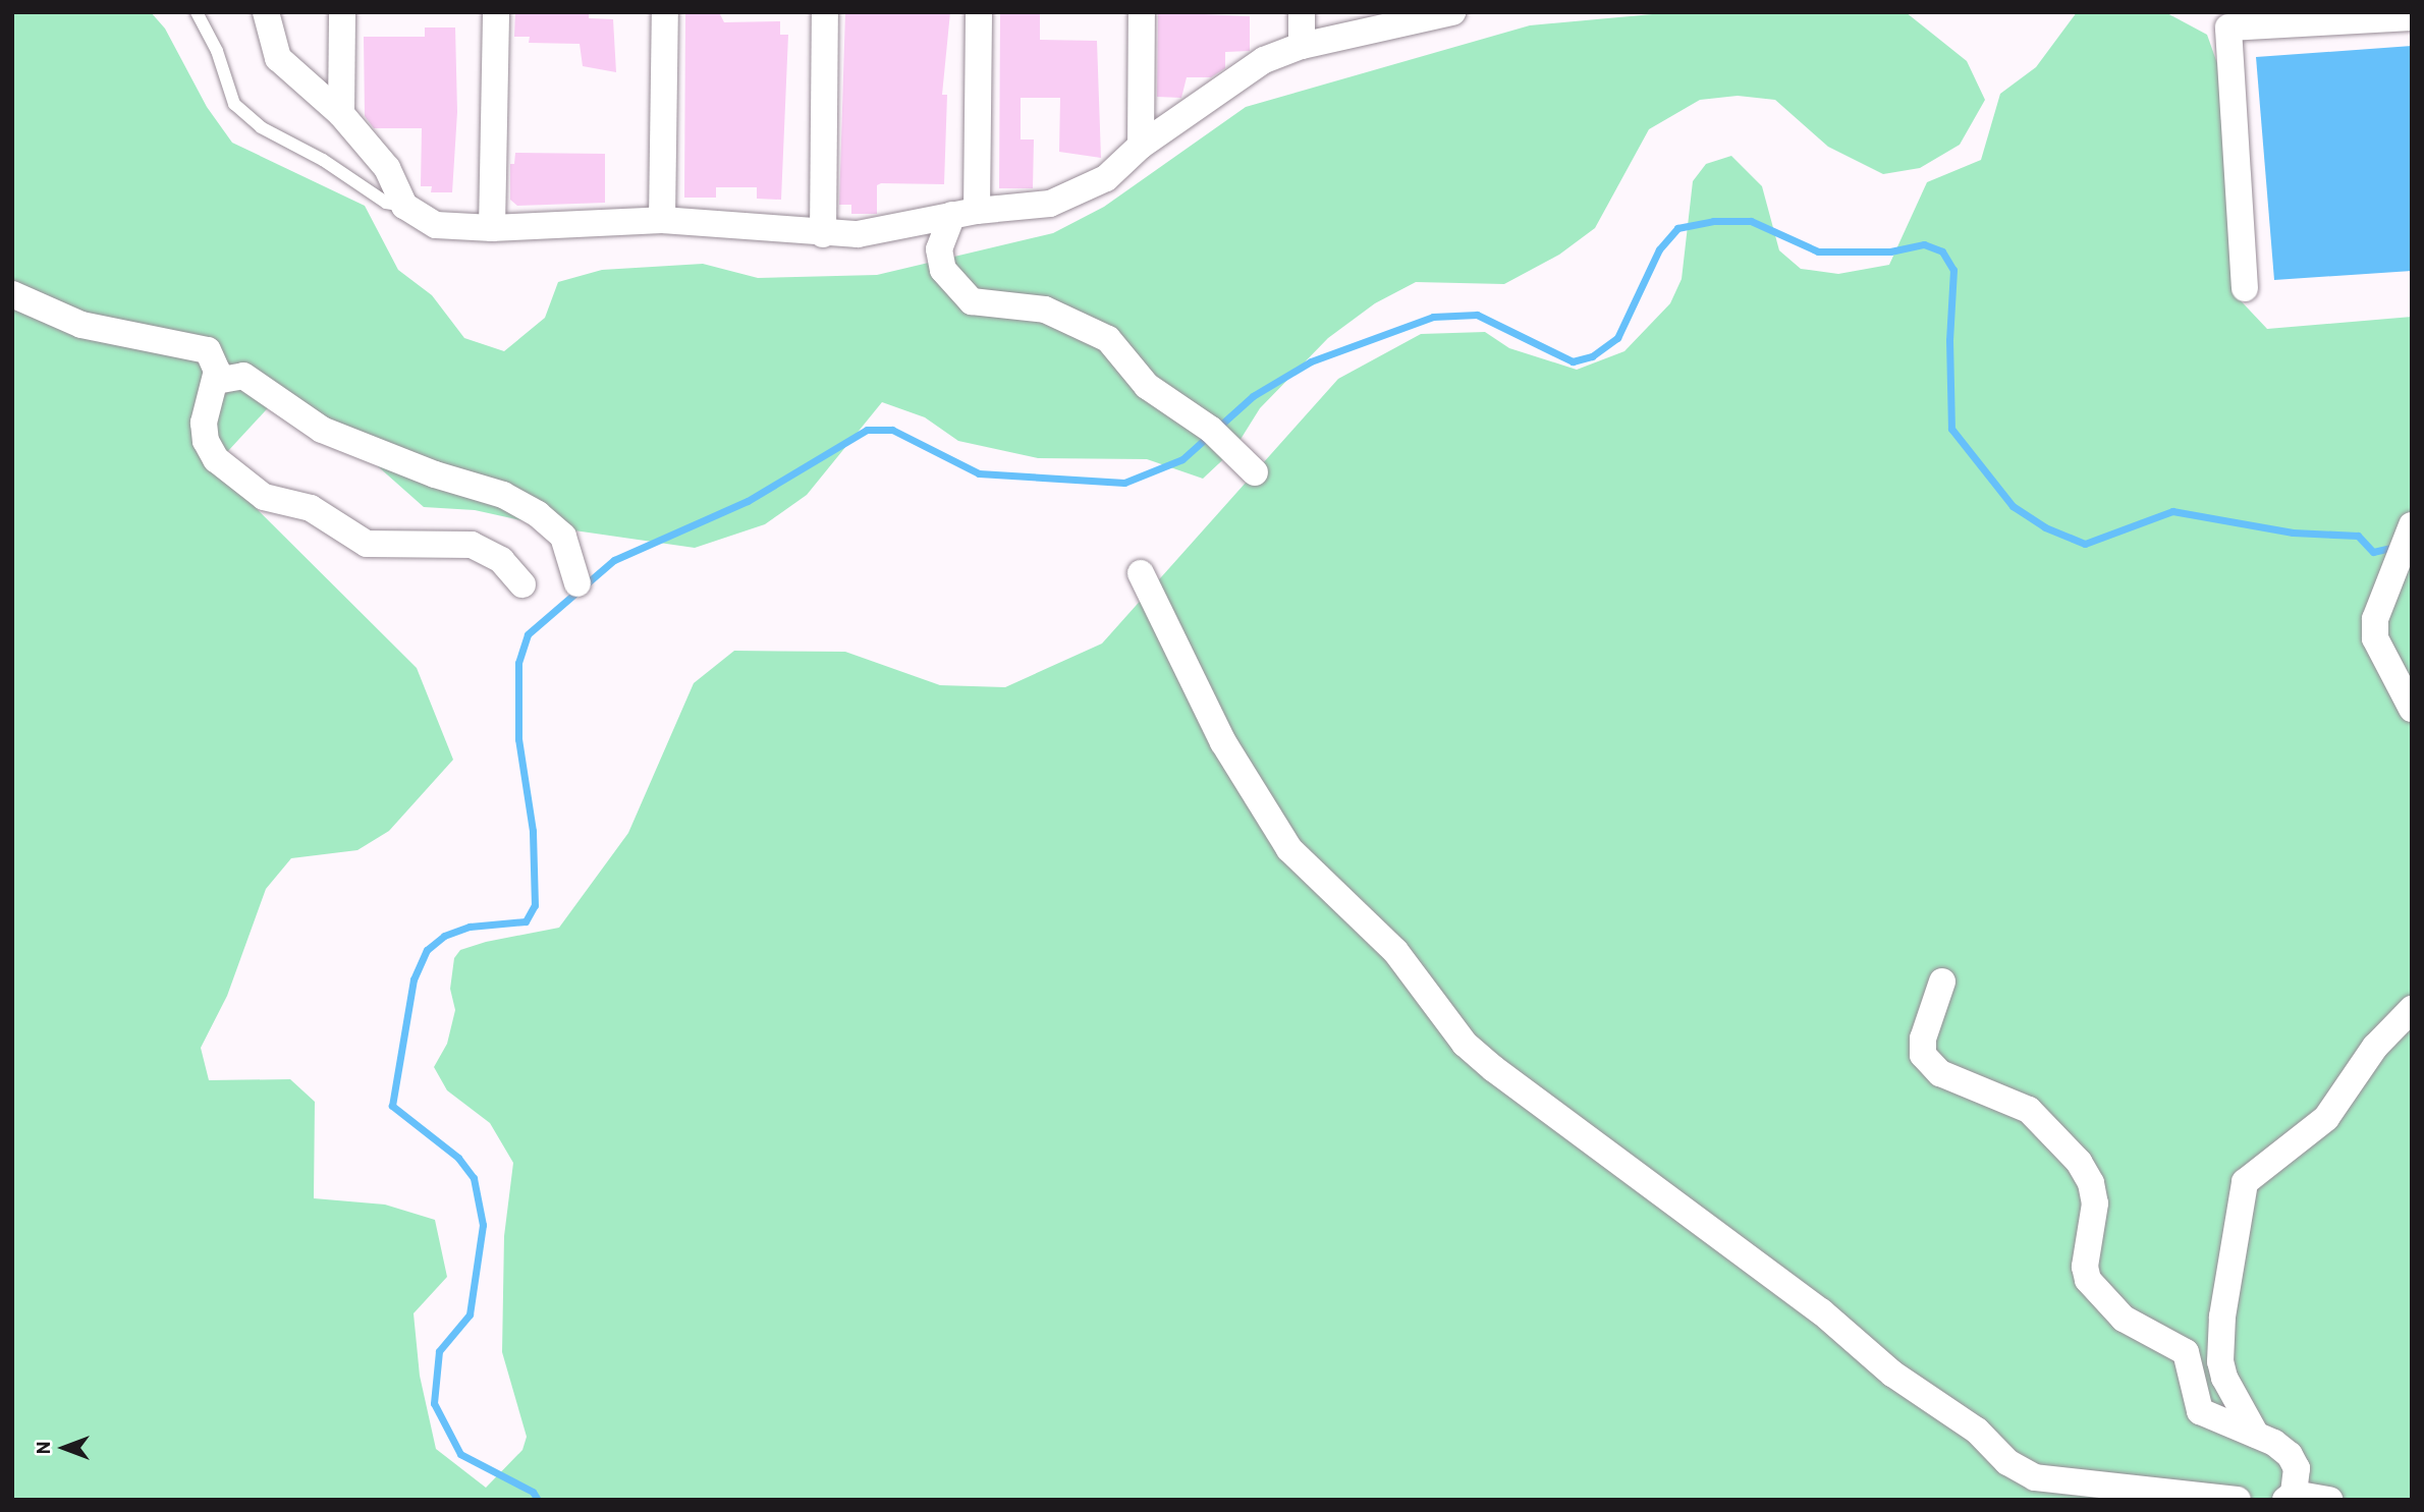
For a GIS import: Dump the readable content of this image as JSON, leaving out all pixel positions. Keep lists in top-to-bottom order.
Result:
{
  "north": "left"
}
